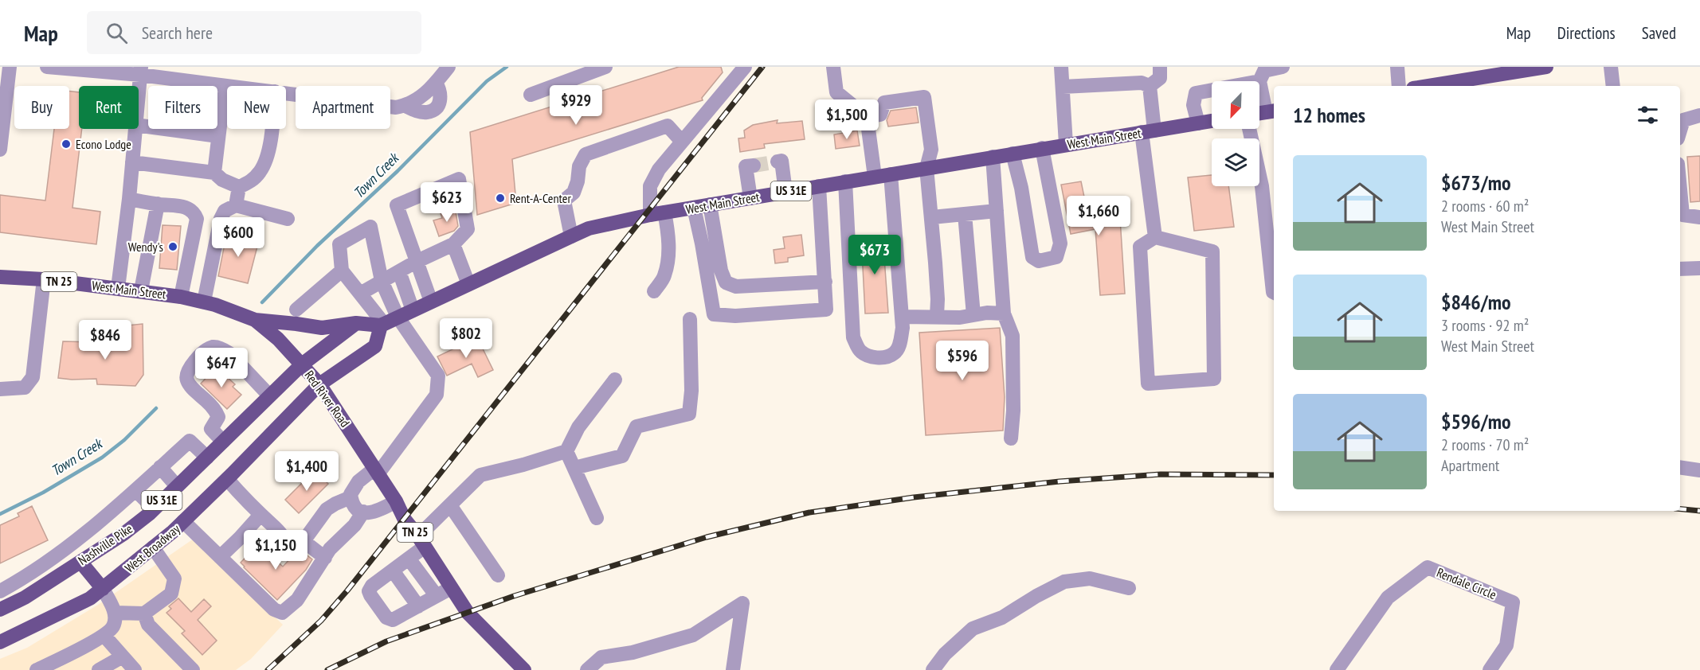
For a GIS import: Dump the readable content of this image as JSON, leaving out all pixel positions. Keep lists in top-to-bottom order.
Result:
{
  "streets": {
    "main road": [
      "West Main Street",
      "US 31E",
      "TN 25",
      "Red River Road",
      "Nashville Pike",
      "West Broadway"
    ],
    "street": ["Rendale Circle"]
  },
  "crossings": [
    ["West Main Street", "Red River Road"],
    ["West Main Street", "West Broadway"],
    ["US 31E", "Red River Road"],
    ["US 31E", "Nashville Pike"],
    ["Red River Road", "Nashville Pike"],
    ["Red River Road", "West Broadway"]
  ],
  "water": ["Town Creek"],
  "places": ["Econo Lodge", "Rent-A-Center", "Wendy's"],
  "north": "bottom left",
  "page": {
    "header": "Map",
    "search": "Search here",
    "nav": ["Map", "Directions", "Saved"],
    "price": [
      "$929",
      "$1,500",
      "$623",
      "$1,660",
      "$600",
      "$673",
      "$802",
      "$846",
      "$596",
      "$647",
      "$1,400",
      "$1,150"
    ],
    "chip": [
      "Buy",
      "Rent",
      "Filters",
      "New",
      "Apartment"
    ],
    "heading": "12 homes",
    "list": [
      {
        "name": "$673/mo",
        "note": "2 rooms · 60 m² · West Main Street"
      },
      {
        "name": "$846/mo",
        "note": "3 rooms · 92 m² · West Main Street"
      },
      {
        "name": "$596/mo",
        "note": "2 rooms · 70 m² · Apartment"
      }
    ]
  }
}
